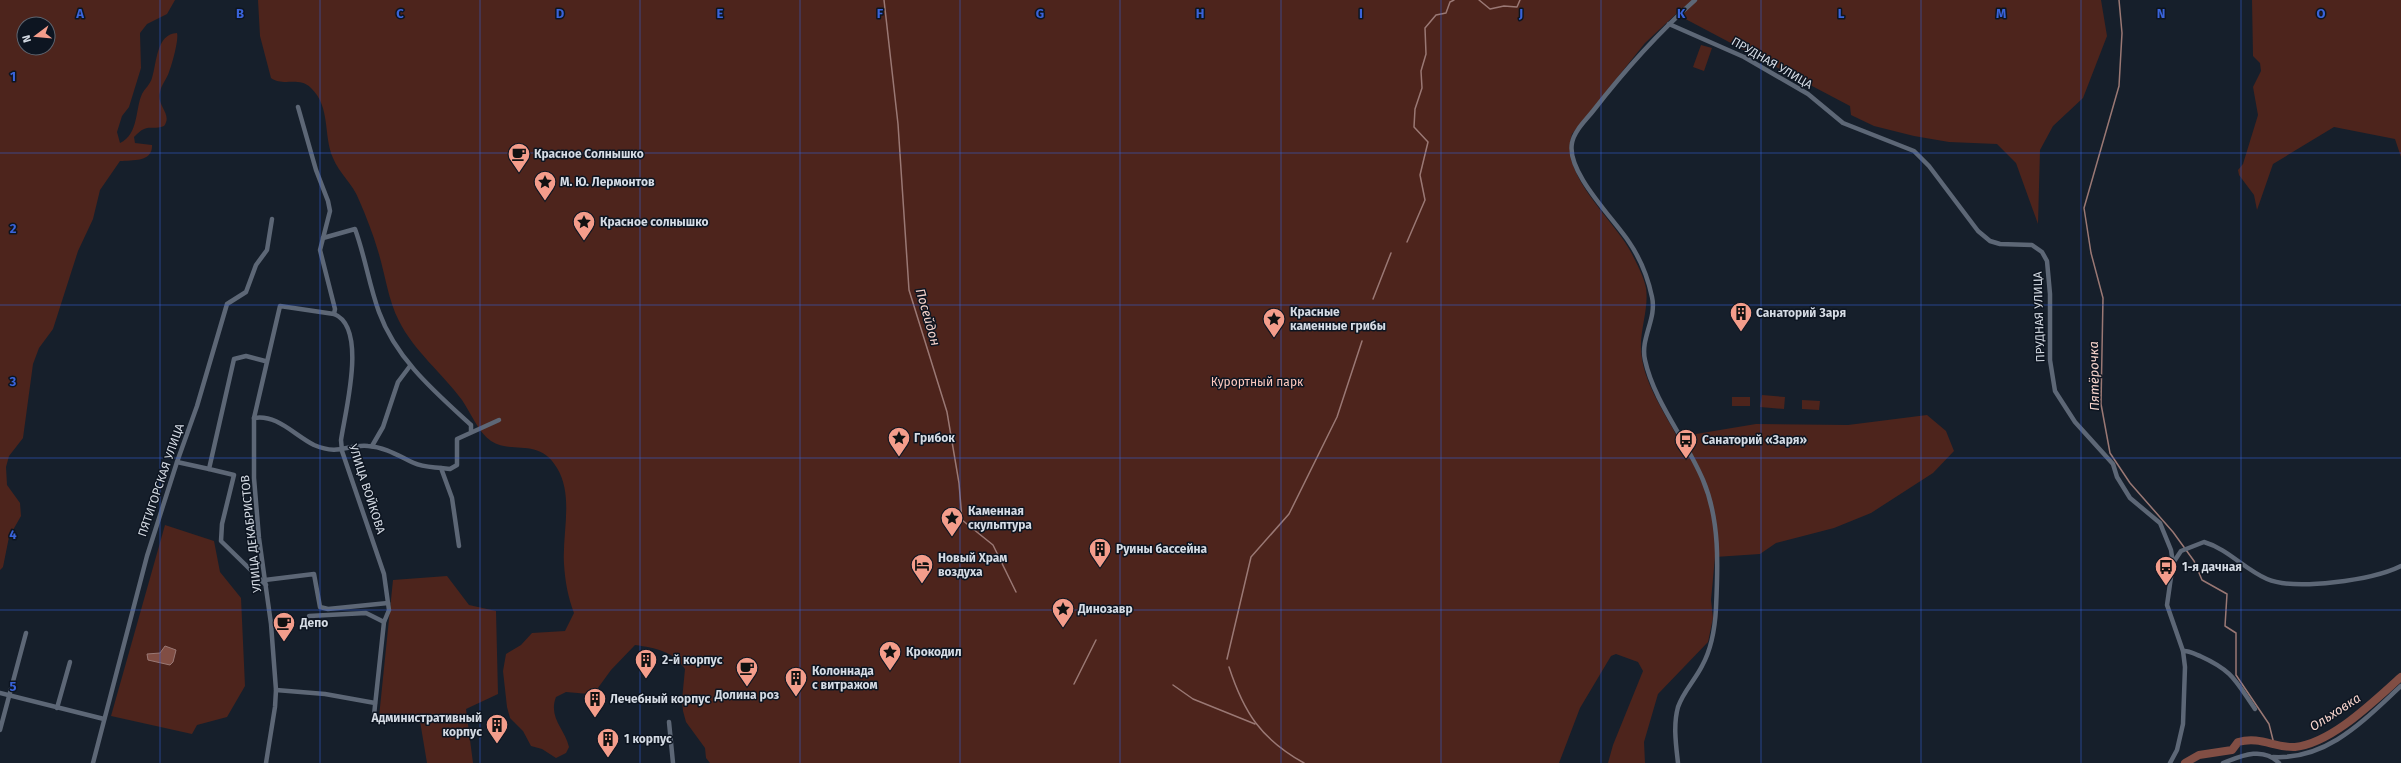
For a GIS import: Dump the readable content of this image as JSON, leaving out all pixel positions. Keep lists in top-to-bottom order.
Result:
{
  "streets": {
    "street": [
      "ПРУДНАЯ УЛИЦА",
      "ПЯТИГОРСКАЯ УЛИЦА",
      "УЛИЦА ВОЙКОВА",
      "УЛИЦА ДЕКАБРИСТОВ"
    ]
  },
  "crossings": [
    ["УЛИЦА ВОЙКОВА", "УЛИЦА ДЕКАБРИСТОВ"]
  ],
  "water": ["Посейдон", "Пятёрочка", "Ольховка"],
  "parks": ["Курортный парк"],
  "places": {
    "cafe": ["Красное Солнышко", "Депо", "Долина роз"],
    "place": [
      "М. Ю. Лермонтов",
      "Красное солнышко",
      "Красные каменные грибы",
      "Грибок",
      "Каменная скульптура",
      "Динозавр",
      "Крокодил"
    ],
    "building": [
      "Санаторий Заря",
      "Руины бассейна",
      "2-й корпус",
      "Колоннада с витражом",
      "Лечебный корпус",
      "Административный корпус",
      "1 корпус"
    ],
    "bus stop": ["Санаторий «Заря»", "1-я дачная"],
    "hotel": ["Новый Храм воздуха"]
  },
  "north": "left",
  "grid": {
    "columns": [
      "A",
      "B",
      "C",
      "D",
      "E",
      "F",
      "G",
      "H",
      "I",
      "J",
      "K",
      "L",
      "M",
      "N",
      "O"
    ],
    "rows": [
      "1",
      "2",
      "3",
      "4",
      "5"
    ]
  }
}
